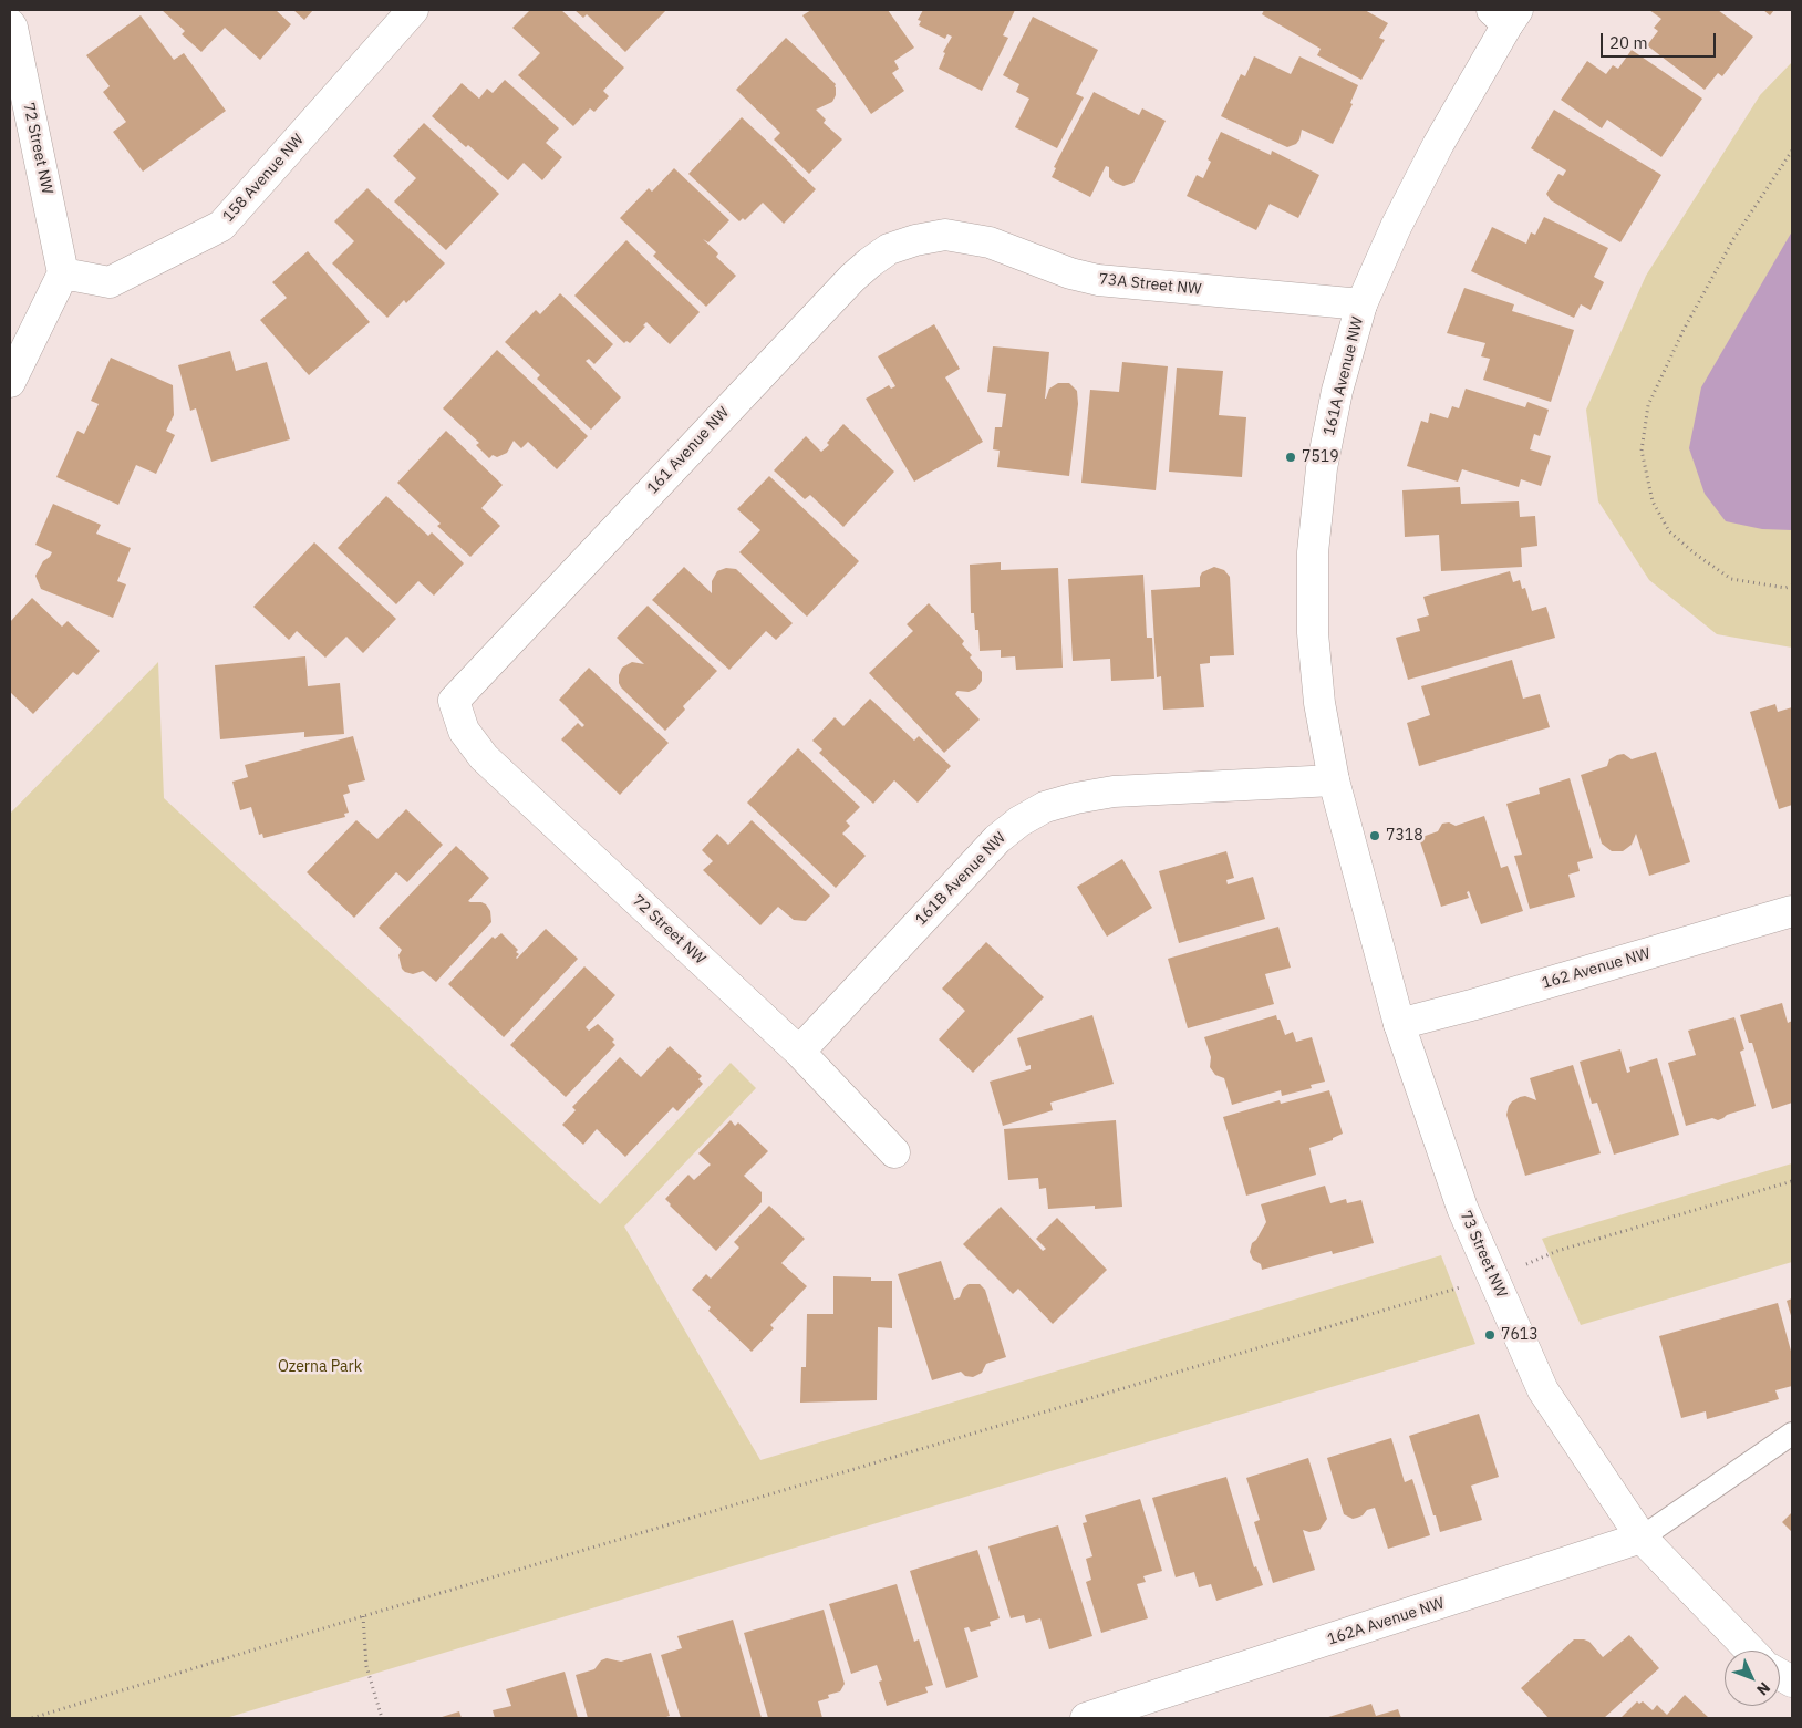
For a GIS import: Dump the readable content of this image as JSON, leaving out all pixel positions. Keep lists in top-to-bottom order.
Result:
{
  "streets": {
    "street": [
      "72 Street NW",
      "158 Avenue NW",
      "73A Street NW",
      "161A Avenue NW",
      "161 Avenue NW",
      "161B Avenue NW",
      "162 Avenue NW",
      "73 Street NW",
      "162A Avenue NW"
    ]
  },
  "crossings": [
    ["72 Street NW", "158 Avenue NW"],
    ["72 Street NW", "161 Avenue NW"],
    ["72 Street NW", "161B Avenue NW"],
    ["73A Street NW", "161A Avenue NW"],
    ["73A Street NW", "161 Avenue NW"],
    ["161A Avenue NW", "161B Avenue NW"],
    ["161A Avenue NW", "73 Street NW"],
    ["161B Avenue NW", "73 Street NW"],
    ["162 Avenue NW", "73 Street NW"],
    ["73 Street NW", "162A Avenue NW"]
  ],
  "parks": ["Ozerna Park"],
  "places": ["7519", "7318", "7613"],
  "scale_bar": "20 m",
  "north": "bottom right"
}
